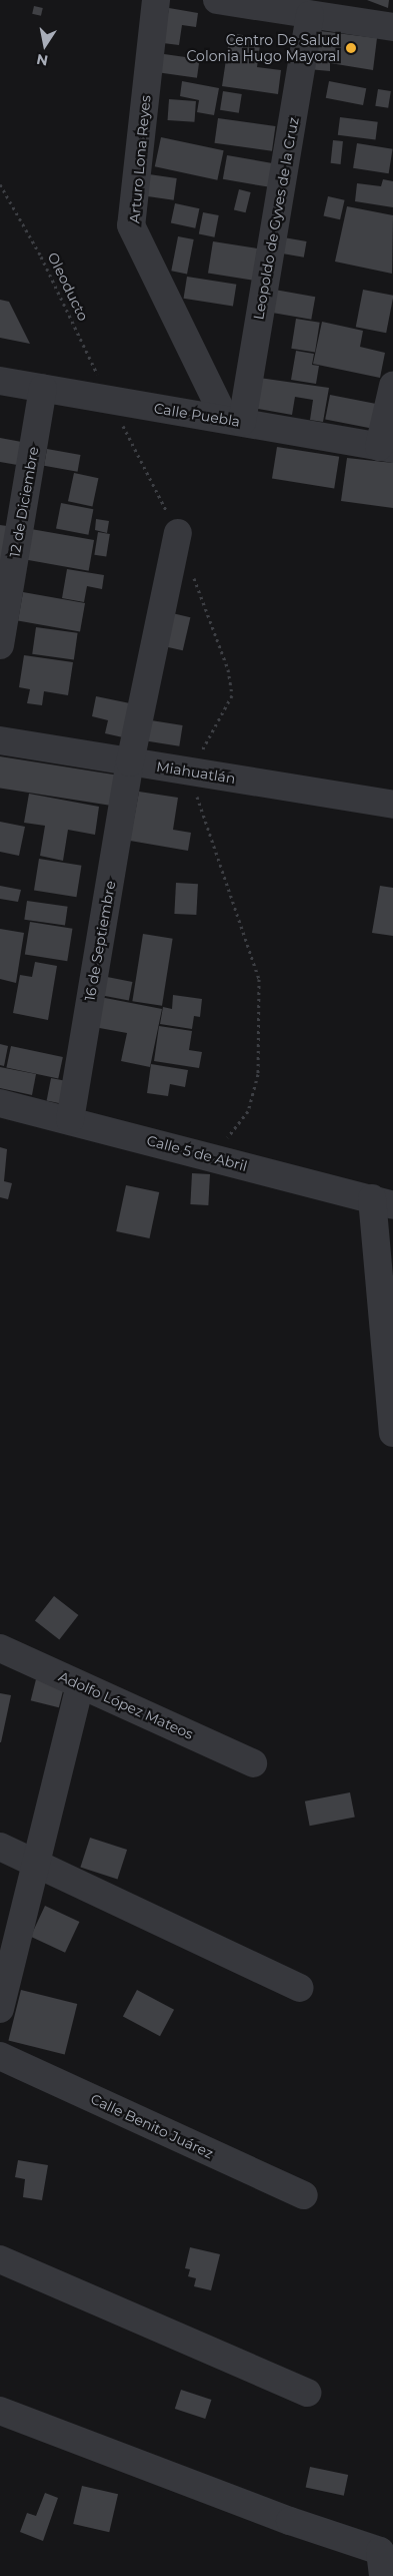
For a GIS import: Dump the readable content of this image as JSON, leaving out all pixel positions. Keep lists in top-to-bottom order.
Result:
{
  "streets": {
    "street": [
      "Arturo Lona Reyes",
      "Leopoldo de Gyves de la Cruz",
      "Calle Puebla",
      "12 de Diciembre",
      "Miahuatlán",
      "16 de Septiembre",
      "Calle 5 de Abril",
      "Adolfo López Mateos",
      "Calle Benito Juárez"
    ],
    "path": ["Oleoducto"]
  },
  "crossings": [
    ["Arturo Lona Reyes", "Leopoldo de Gyves de la Cruz"],
    ["Arturo Lona Reyes", "Calle Puebla"],
    ["Leopoldo de Gyves de la Cruz", "Calle Puebla"],
    ["Oleoducto", "Calle Puebla"],
    ["Calle Puebla", "12 de Diciembre"],
    ["Miahuatlán", "16 de Septiembre"],
    ["16 de Septiembre", "Calle 5 de Abril"]
  ],
  "places": ["Centro De Salud Colonia Hugo Mayoral"],
  "north": "bottom"
}
